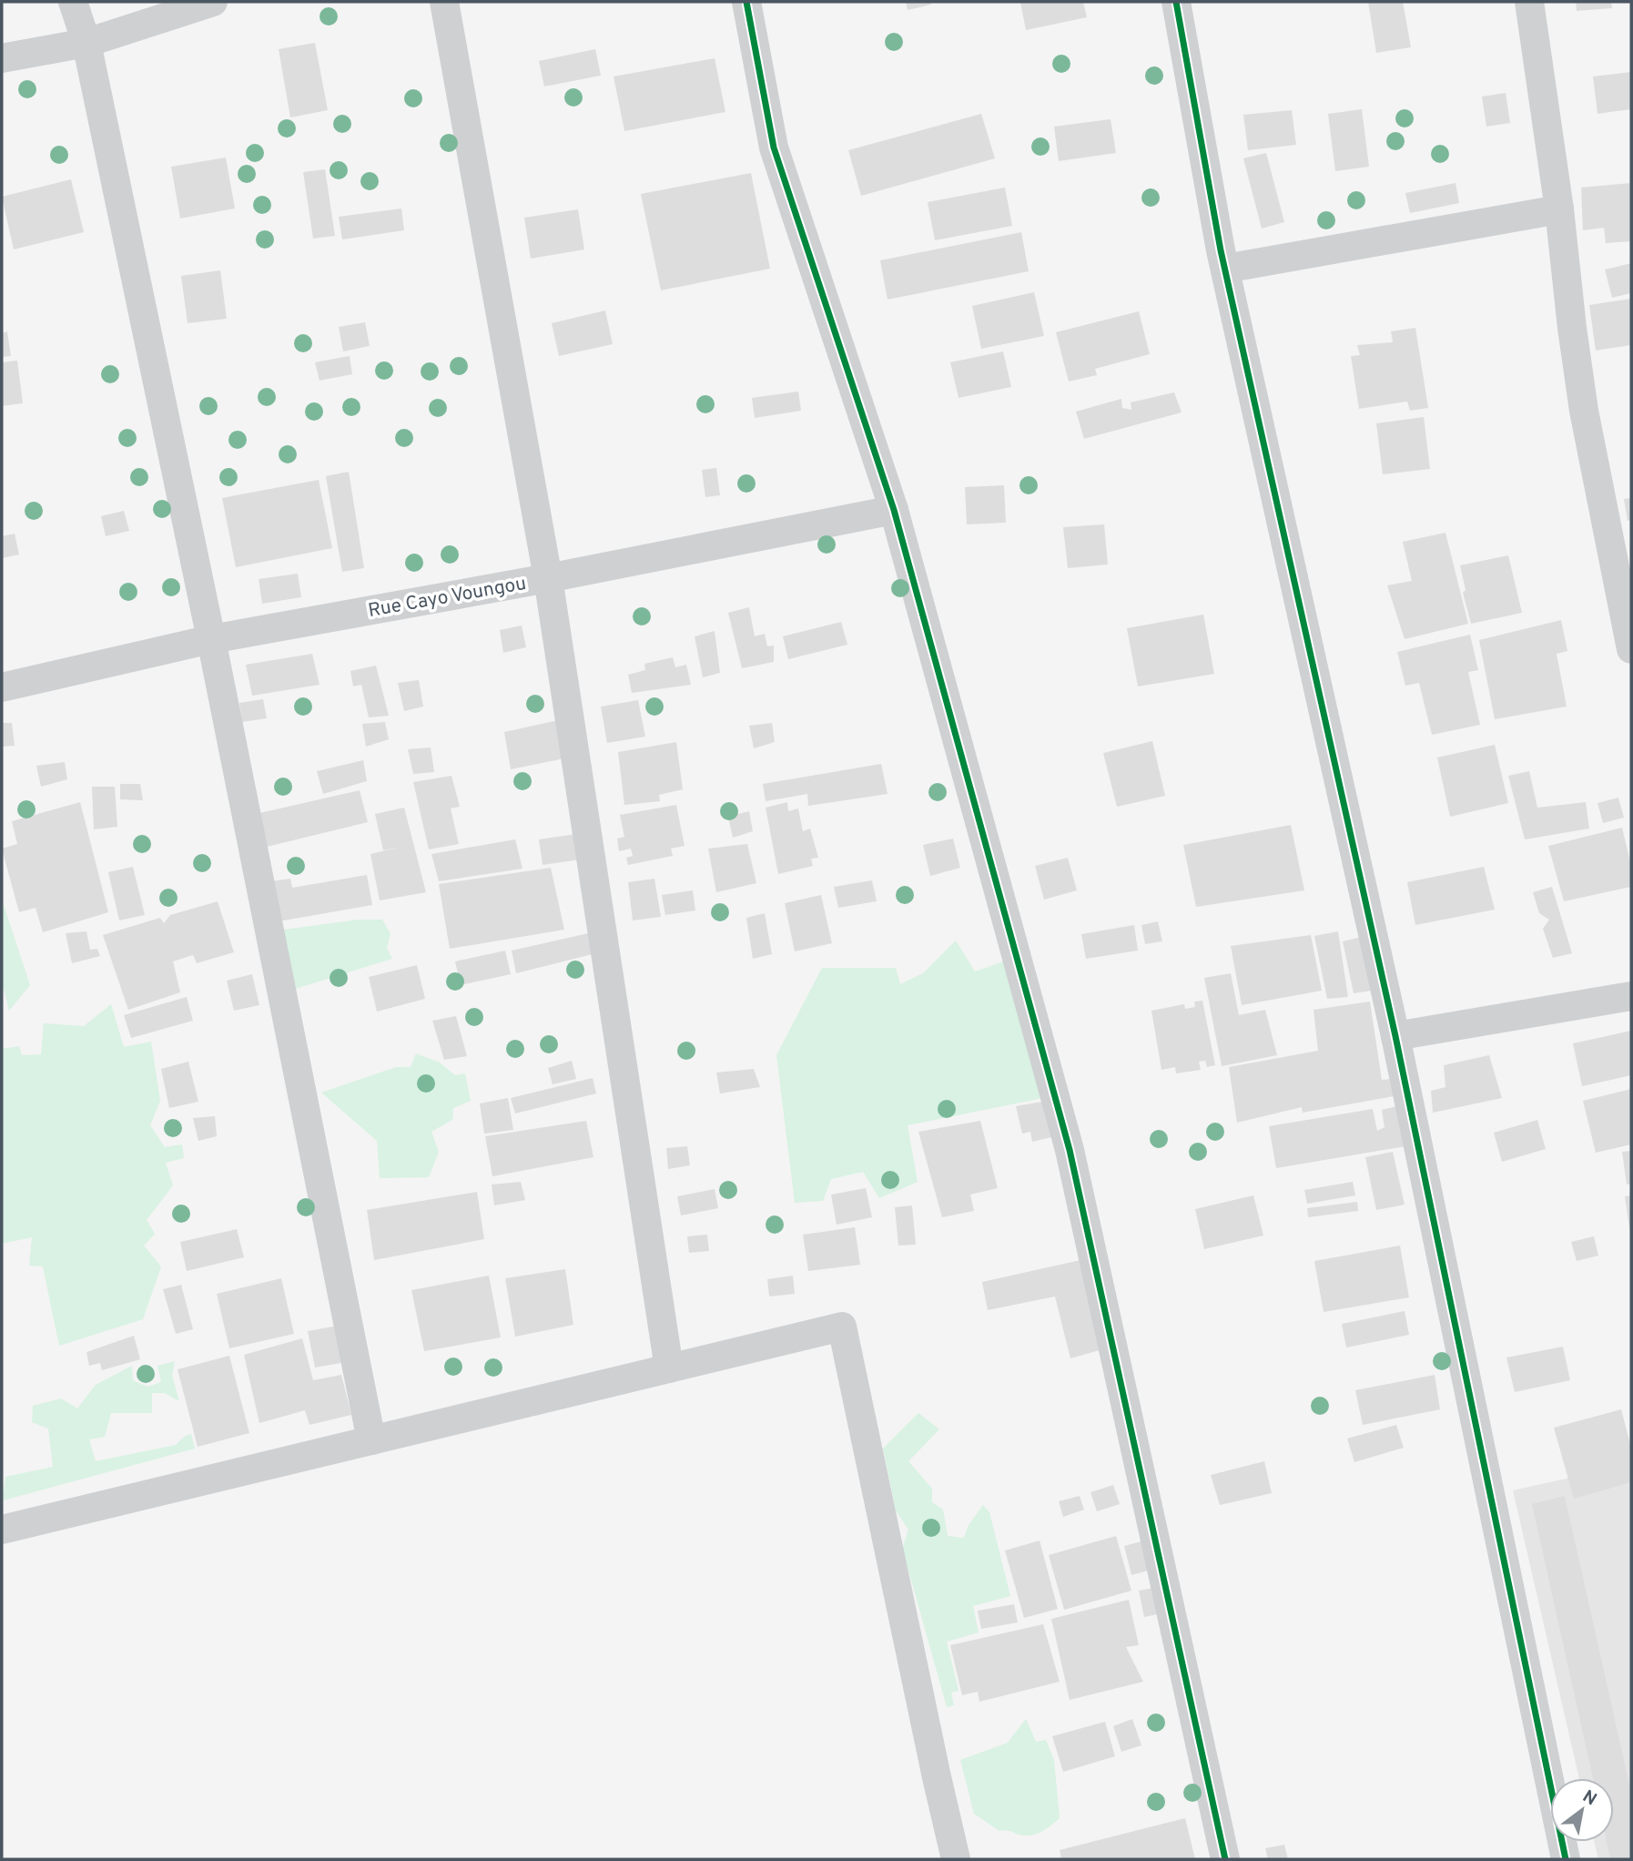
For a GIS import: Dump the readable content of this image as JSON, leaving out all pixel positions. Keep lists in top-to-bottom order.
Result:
{
  "streets": {
    "street": ["Rue Cayo Voungou"]
  },
  "north": "top right"
}
